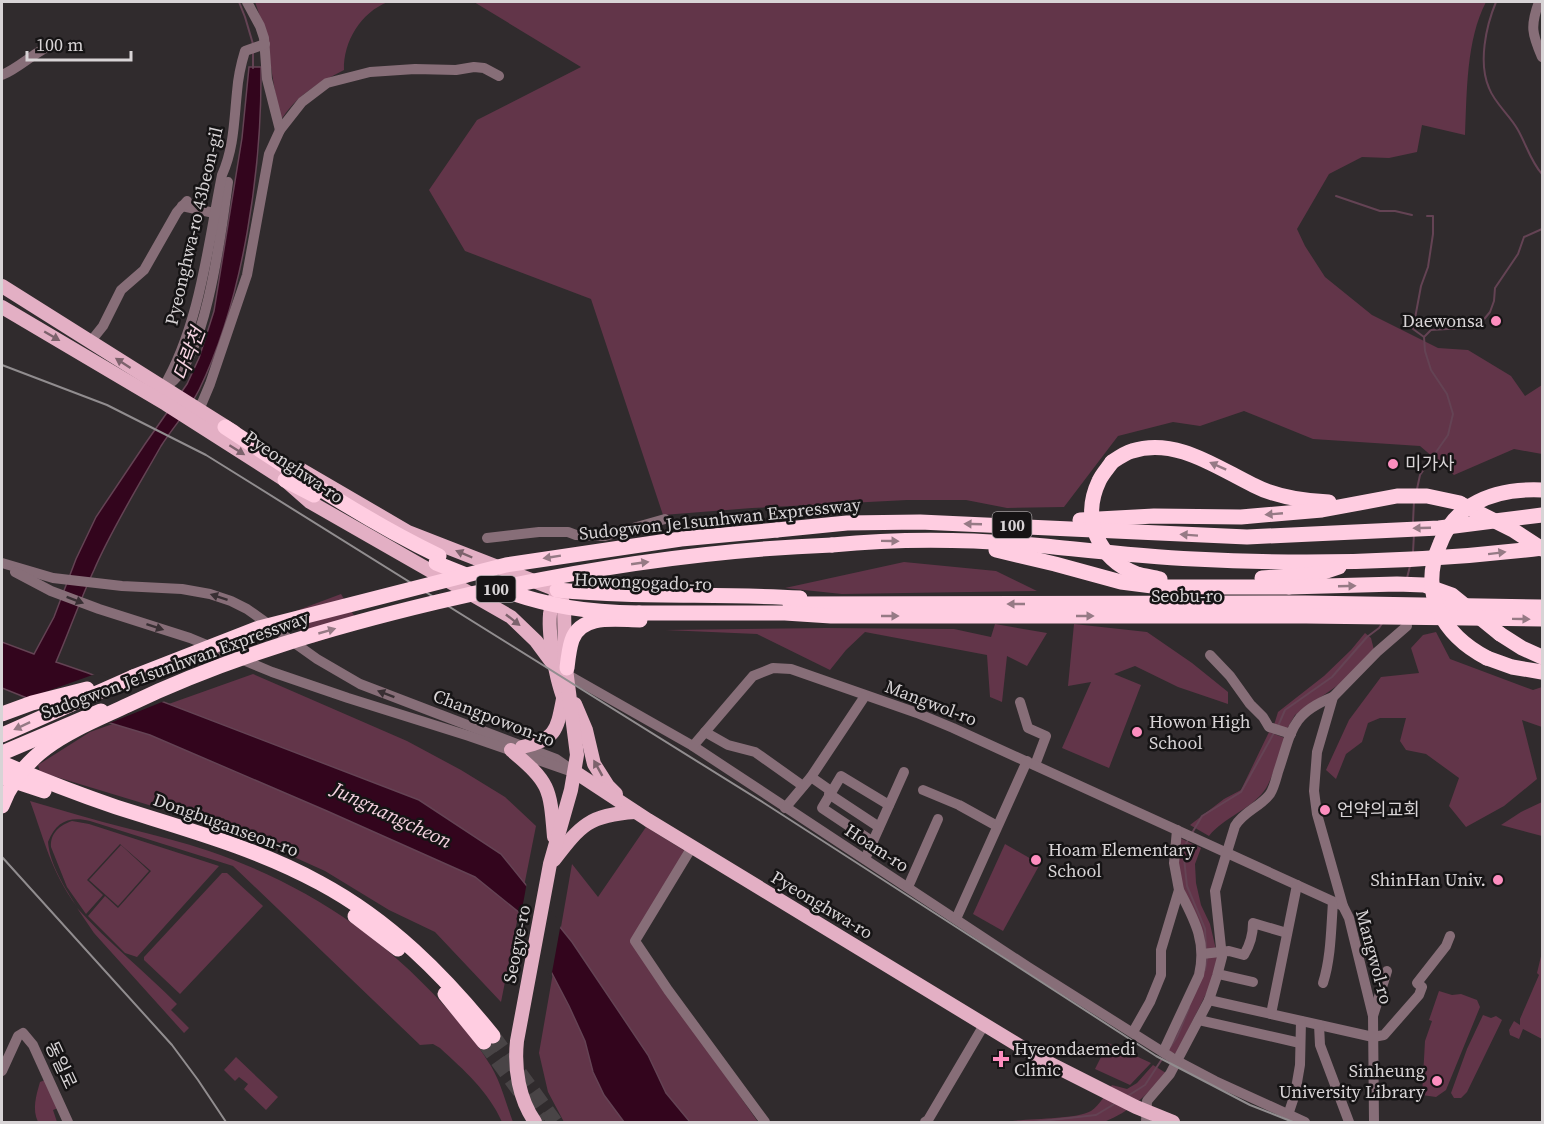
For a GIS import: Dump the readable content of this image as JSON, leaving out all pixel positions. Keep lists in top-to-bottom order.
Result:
{
  "streets": {
    "highway": [
      "Sudogwon Je1sunhwan Expressway",
      "100",
      "Howongogado-ro",
      "Seobu-ro",
      "Dongbuganseon-ro"
    ],
    "main road": ["Pyeonghwa-ro", "Seogye-ro"],
    "street": [
      "Pyeonghwa-ro 43beon-gil",
      "Mangwol-ro",
      "Changpowon-ro",
      "Hoam-ro",
      "동일로"
    ]
  },
  "crossings": [
    ["Pyeonghwa-ro 43beon-gil", "Pyeonghwa-ro"],
    ["Pyeonghwa-ro", "Howongogado-ro"],
    ["Pyeonghwa-ro", "Changpowon-ro"],
    ["Pyeonghwa-ro", "Hoam-ro"],
    ["Pyeonghwa-ro", "Seogye-ro"],
    ["Howongogado-ro", "Seobu-ro"],
    ["Mangwol-ro", "Hoam-ro"],
    ["Changpowon-ro", "Seogye-ro"]
  ],
  "water": ["다락천", "Jungnangcheon"],
  "places": {
    "other": [
      "Daewonsa",
      "미가사",
      "Howon High School",
      "언약의교회",
      "Hoam Elementary School",
      "ShinHan Univ.",
      "Sinheung University Library"
    ],
    "health": ["Hyeondaemedi Clinic"]
  },
  "scale_bar": "100 m"
}
